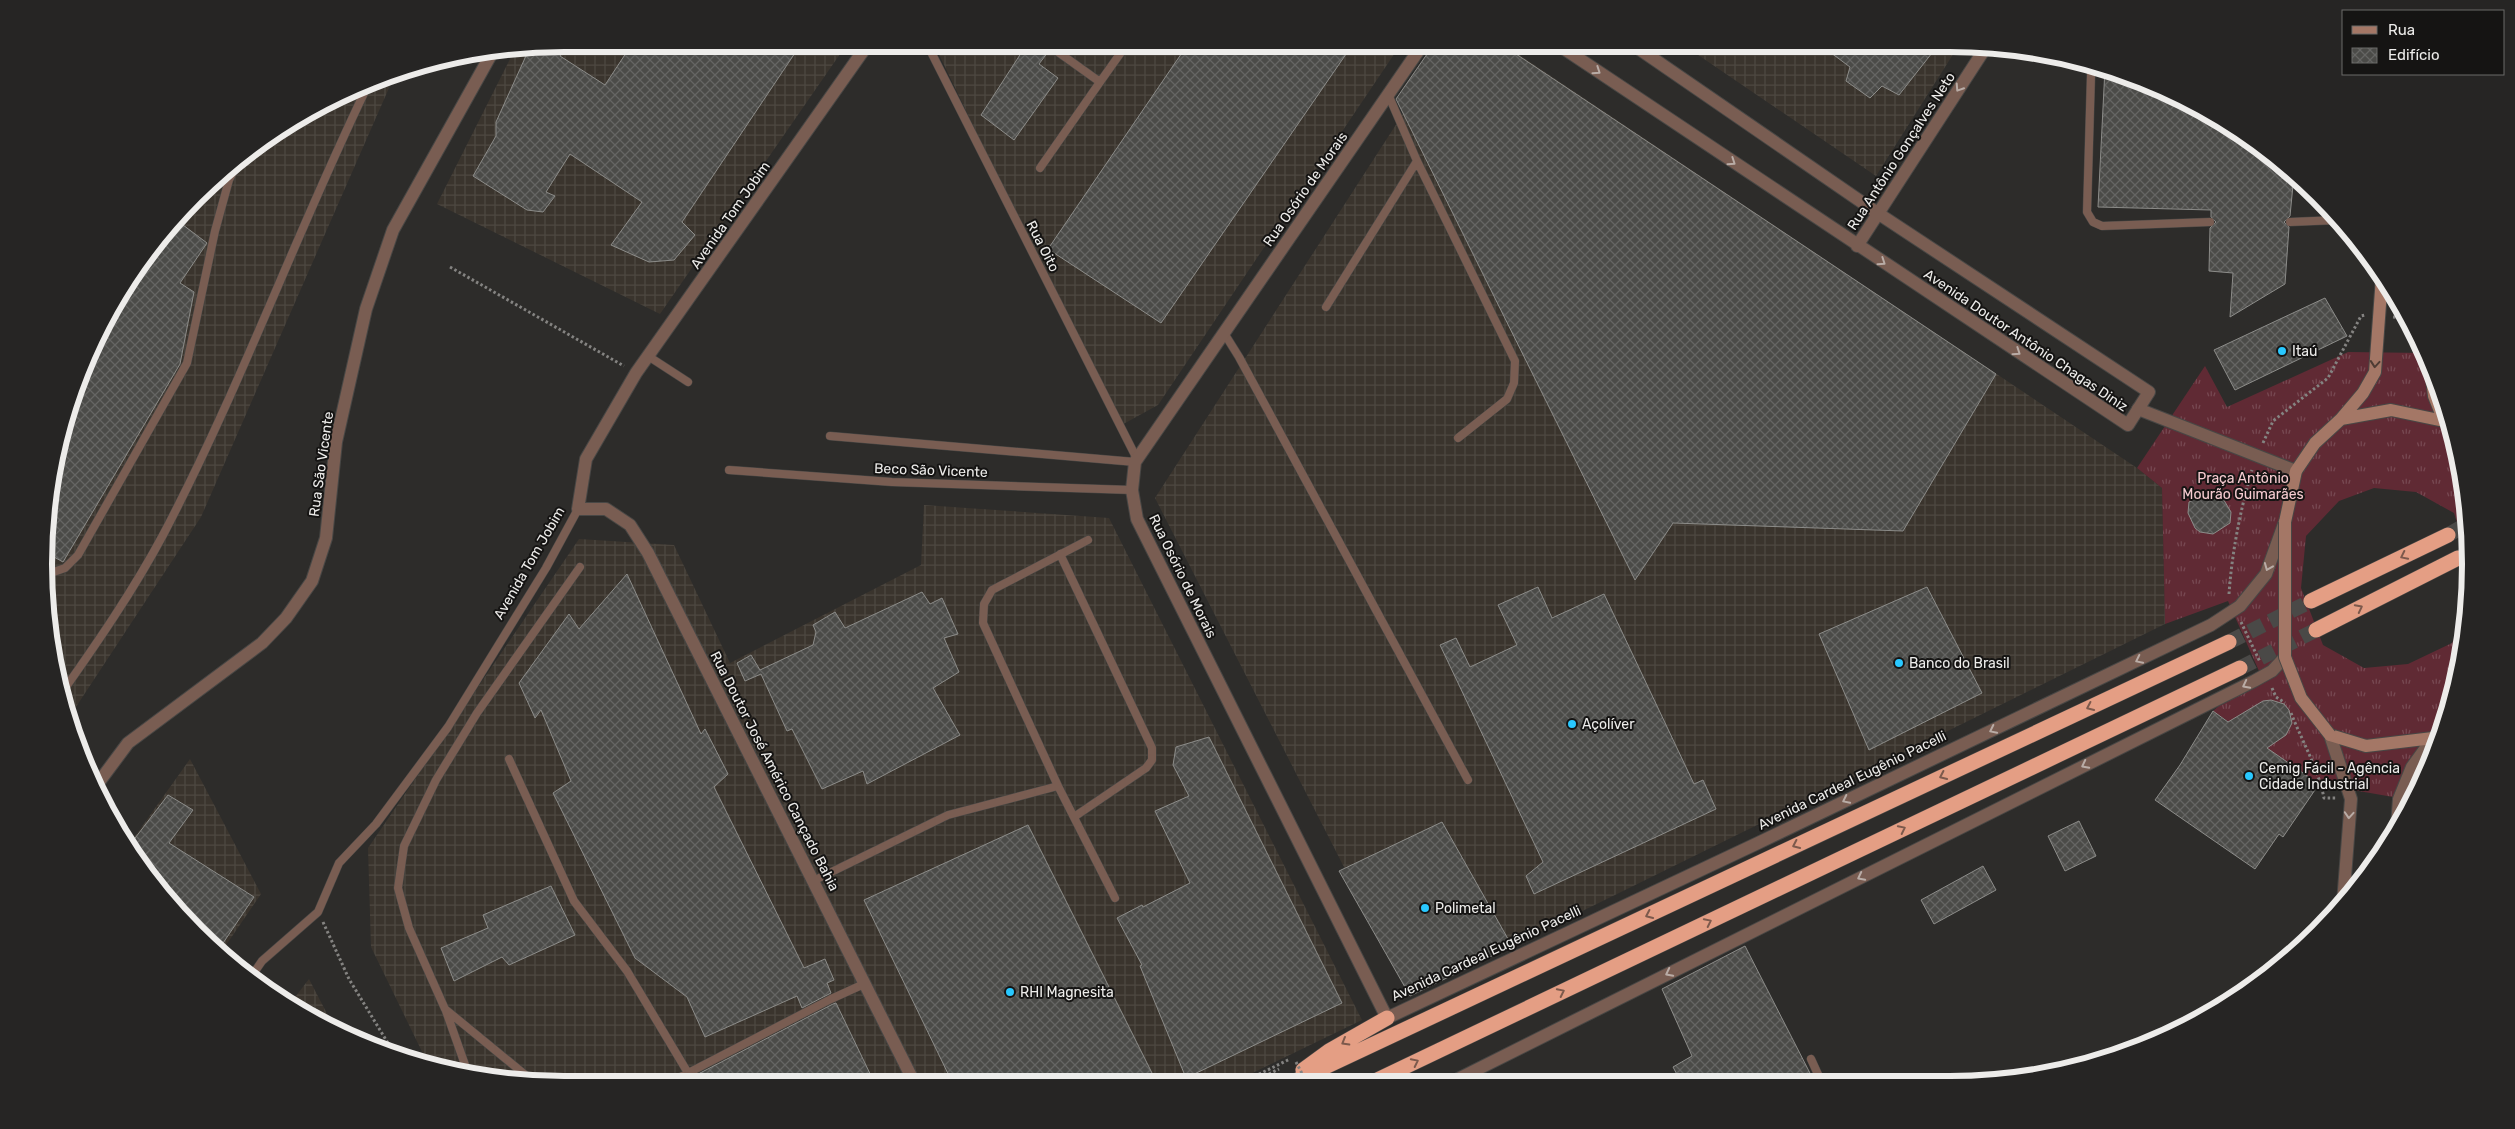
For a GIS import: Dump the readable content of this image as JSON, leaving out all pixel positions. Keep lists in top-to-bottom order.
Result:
{
  "streets": {
    "street": [
      "Rua Antônio Gonçalves Neto",
      "Rua Osório de Morais",
      "Avenida Tom Jobim",
      "Avenida Doutor Antônio Chagas Diniz",
      "Rua São Vicente",
      "Rua Doutor José Américo Cançado Bahia",
      "Avenida Cardeal Eugênio Pacelli"
    ],
    "lane": ["Rua Oito", "Beco São Vicente"]
  },
  "crossings": [
    ["Rua Antônio Gonçalves Neto", "Avenida Doutor Antônio Chagas Diniz"],
    ["Rua Osório de Morais", "Rua Oito"],
    ["Rua Osório de Morais", "Beco São Vicente"],
    ["Rua Osório de Morais", "Avenida Cardeal Eugênio Pacelli"],
    ["Avenida Tom Jobim", "Rua Doutor José Américo Cançado Bahia"]
  ],
  "one_way": ["Rua Antônio Gonçalves Neto"],
  "parks": ["Praça Antônio Mourão Guimarães"],
  "places": [
    "Itaú",
    "Banco do Brasil",
    "Açolíver",
    "Cemig Fácil - Agência Cidade Industrial",
    "Polimetal",
    "RHI Magnesita"
  ],
  "legend": ["Rua", "Edifício"]
}
